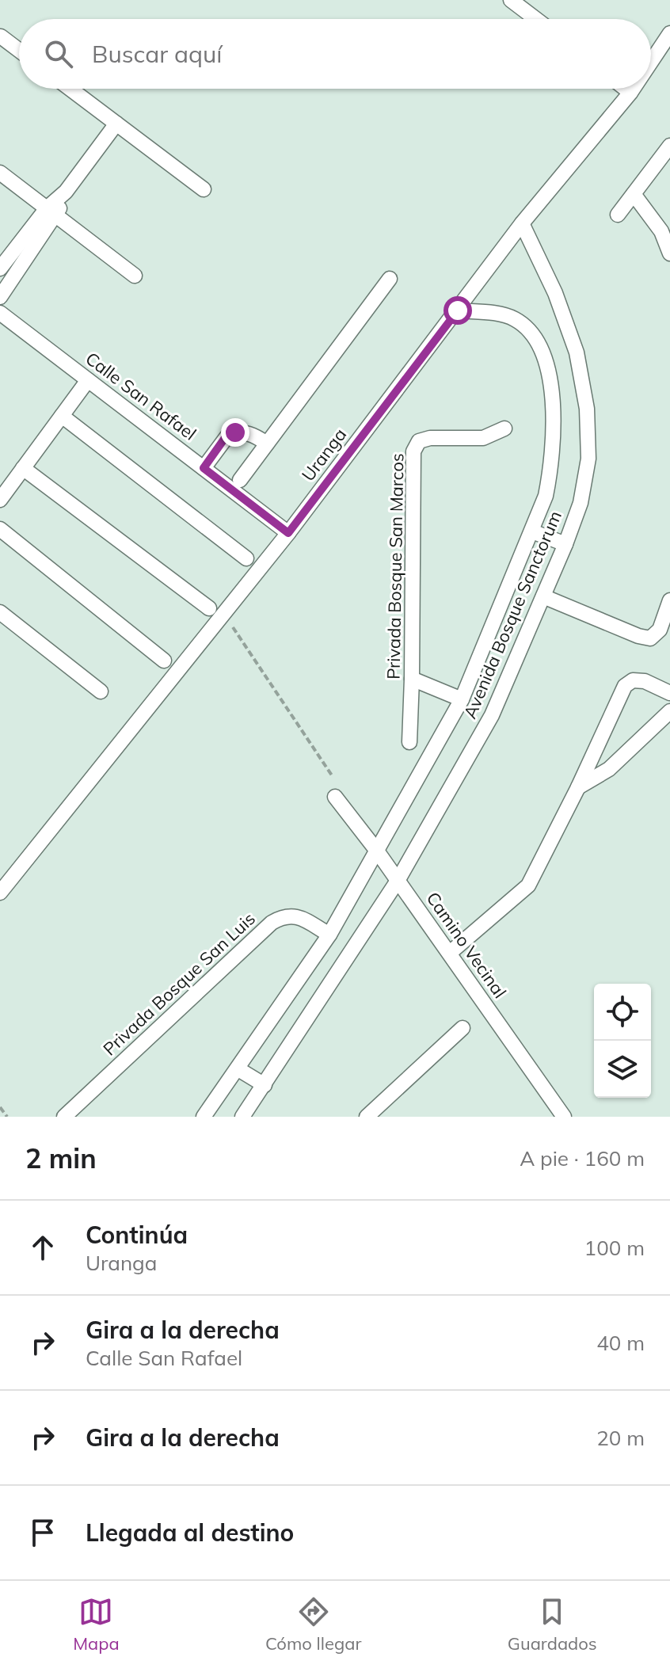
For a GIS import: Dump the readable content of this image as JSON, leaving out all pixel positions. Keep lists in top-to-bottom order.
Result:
{
  "streets": {
    "street": [
      "Calle San Rafael",
      "Uranga",
      "Privada Bosque San Marcos",
      "Avenida Bosque Sanctorum",
      "Camino Vecinal",
      "Privada Bosque San Luis"
    ]
  },
  "crossings": [
    ["Calle San Rafael", "Uranga"],
    ["Uranga", "Avenida Bosque Sanctorum"],
    ["Avenida Bosque Sanctorum", "Camino Vecinal"],
    ["Avenida Bosque Sanctorum", "Privada Bosque San Luis"]
  ],
  "page": {
    "search": "Buscar aquí",
    "heading": ["2 min", "A pie · 160 m"],
    "list": [
      ["Continúa", "Uranga", "100 m"],
      ["Gira a la derecha", "Calle San Rafael", "40 m"],
      ["Gira a la derecha", "20 m"],
      "Llegada al destino"
    ],
    "nav": ["Mapa", "Cómo llegar", "Guardados"]
  }
}
